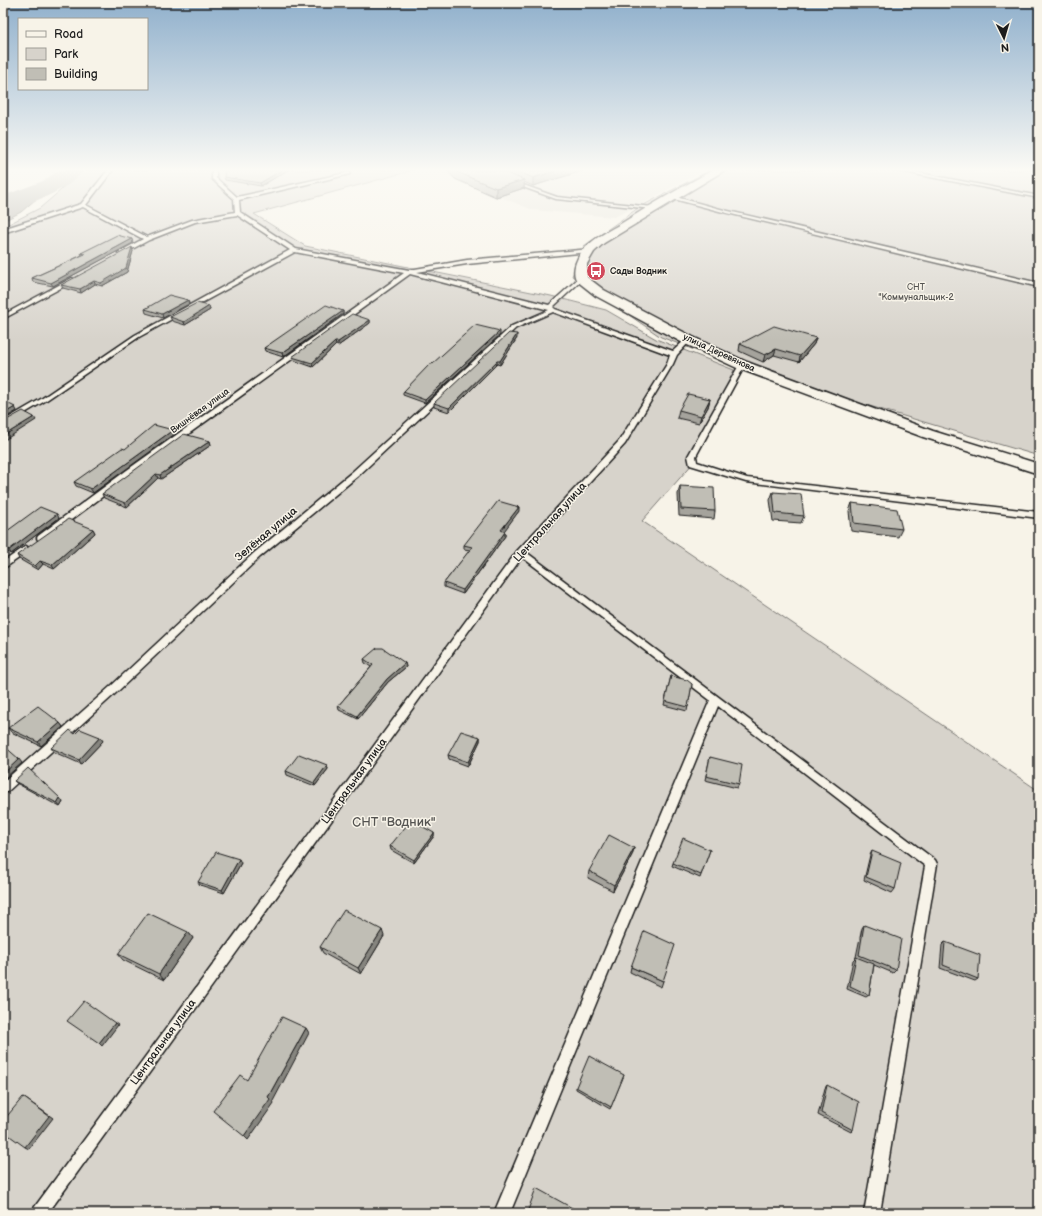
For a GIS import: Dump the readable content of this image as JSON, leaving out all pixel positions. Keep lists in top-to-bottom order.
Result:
{
  "streets": {
    "street": ["улица Деревянова"],
    "lane": ["Вишнёвая улица", "Центральная улица", "Зелёная улица"]
  },
  "crossings": [
    ["улица Деревянова", "Центральная улица"]
  ],
  "parks": ["СНТ \"Коммунальщик-2", "СНТ \"Водник\""],
  "places": {
    "bus stop": ["Сады Водник"]
  },
  "legend": ["Road", "Park", "Building"],
  "north": "bottom"
}
